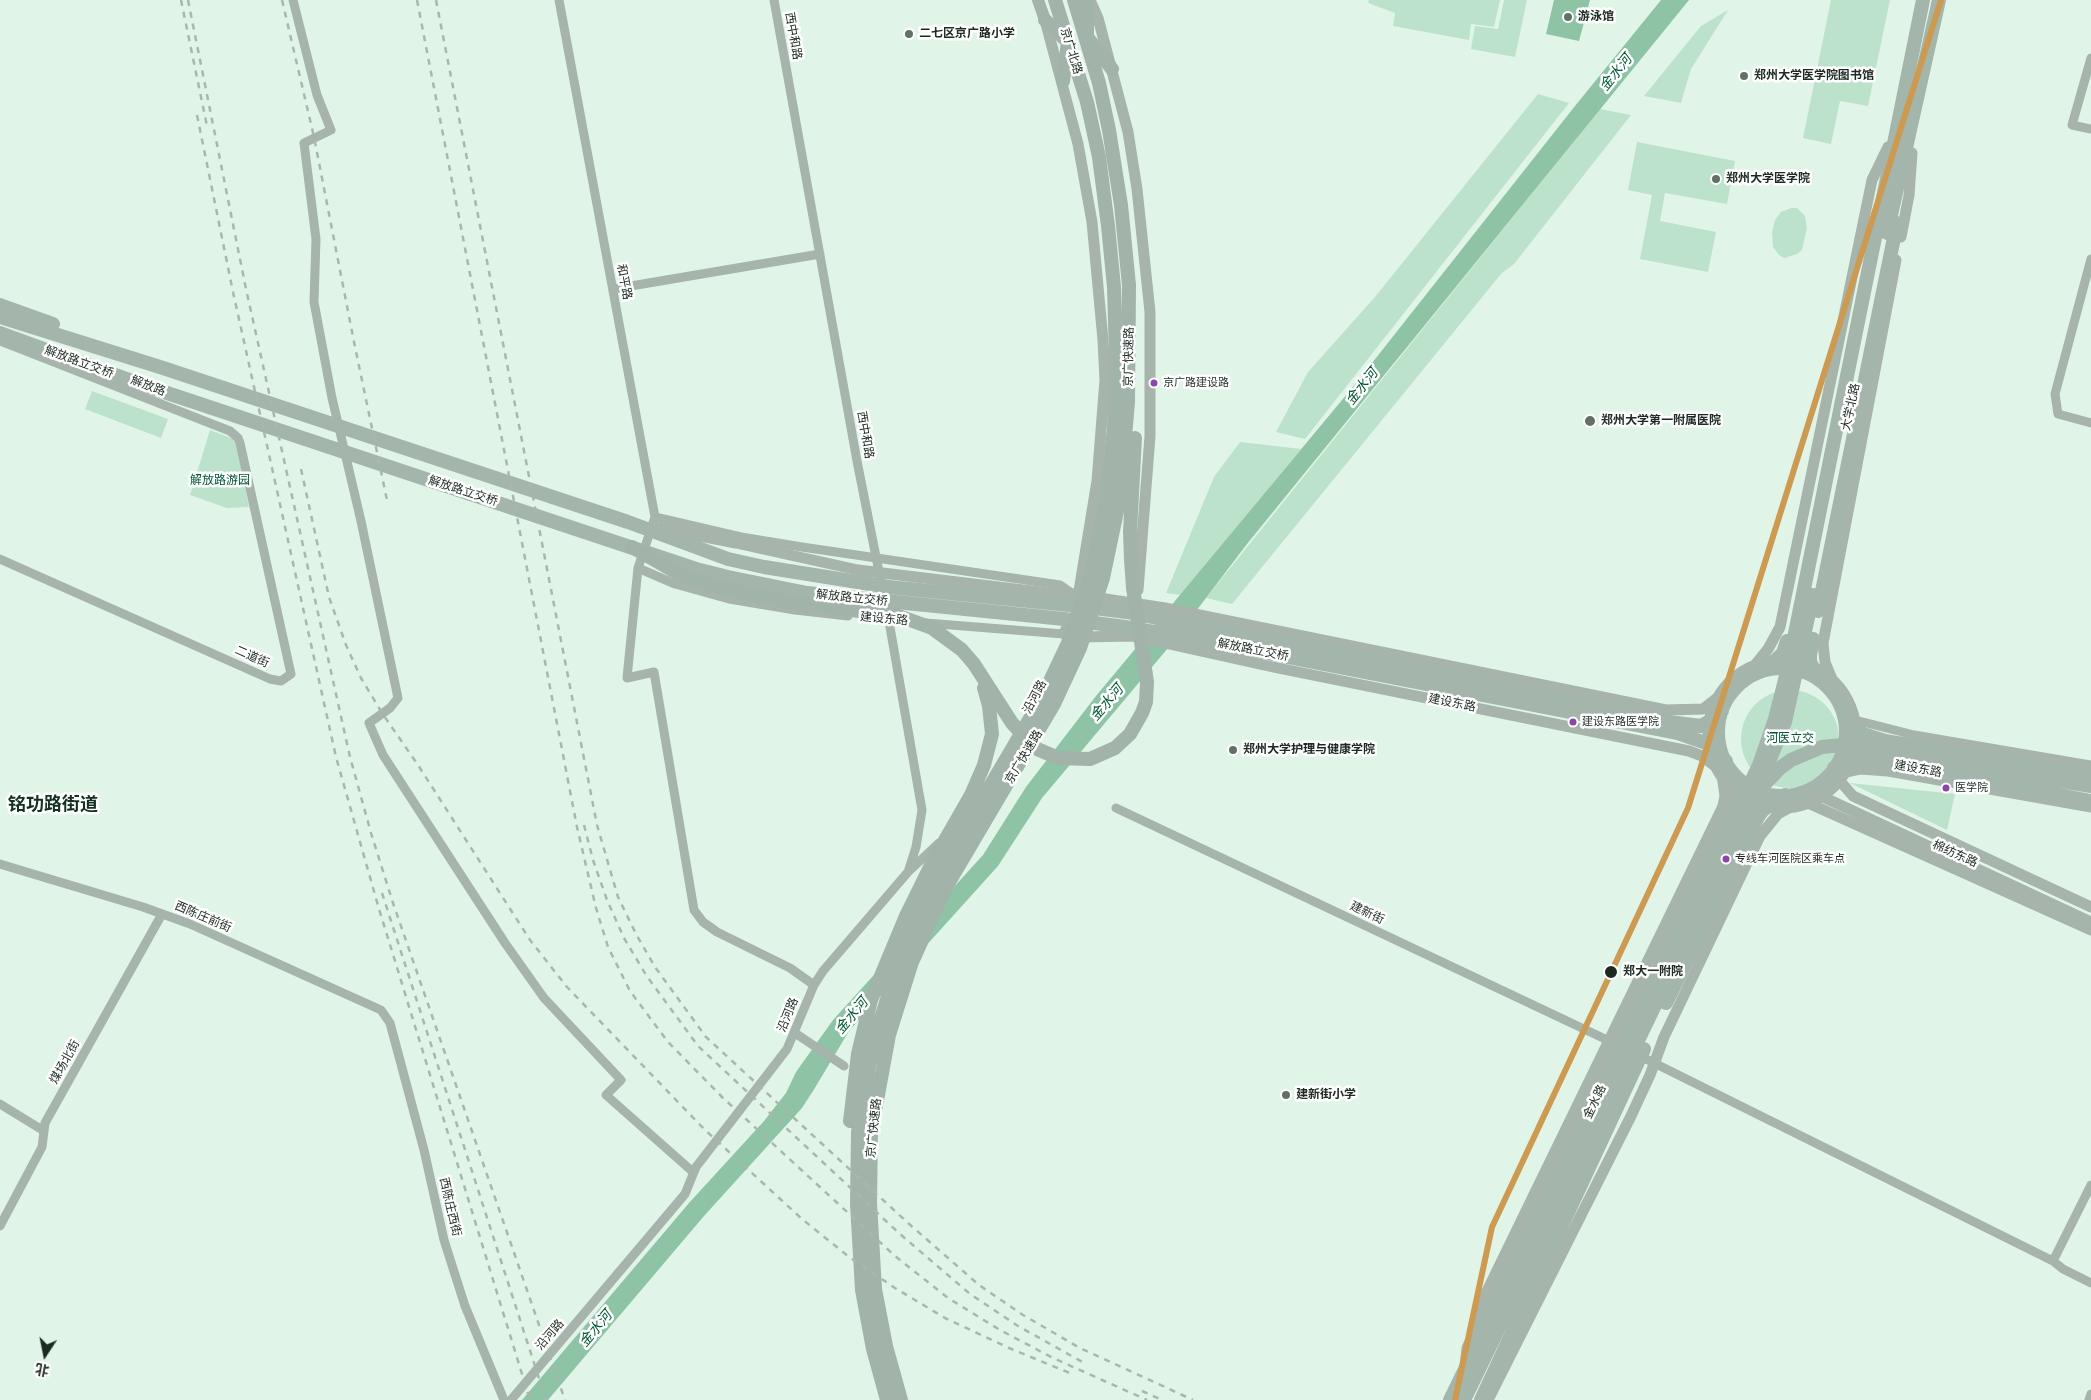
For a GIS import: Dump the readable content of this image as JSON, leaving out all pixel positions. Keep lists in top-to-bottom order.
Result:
{
  "streets": {
    "highway": ["京广北路", "京广快速路"],
    "main road": [
      "解放路立交桥",
      "大学北路",
      "建设东路",
      "金水路"
    ],
    "street": [
      "西中和路",
      "和平路",
      "解放路",
      "二道街",
      "沿河路",
      "棉纺东路",
      "建新街",
      "西陈庄前街",
      "煤场北街",
      "西陈庄西街"
    ]
  },
  "crossings": [
    ["西中和路", "建设东路"],
    ["西中和路", "沿河路"],
    ["京广北路", "京广快速路"],
    ["和平路", "建设东路"],
    ["和平路", "沿河路"],
    ["解放路立交桥", "建设东路"],
    ["解放路", "二道街"],
    ["大学北路", "金水路"],
    ["建设东路", "沿河路"],
    ["建设东路", "棉纺东路"],
    ["西陈庄前街", "煤场北街"],
    ["西陈庄前街", "西陈庄西街"]
  ],
  "districts": ["铭功路街道"],
  "water": ["金水河"],
  "parks": ["解放路游园", "河医立交"],
  "places": [
    "游泳馆",
    "二七区京广路小学",
    "郑州大学医学院图书馆",
    "郑州大学医学院",
    "京广路建设路",
    "郑州大学第一附属医院",
    "建设东路医学院",
    "郑州大学护理与健康学院",
    "医学院",
    "专线车河医院区乘车点",
    "郑大一附院",
    "建新街小学"
  ],
  "north": "bottom"
}
